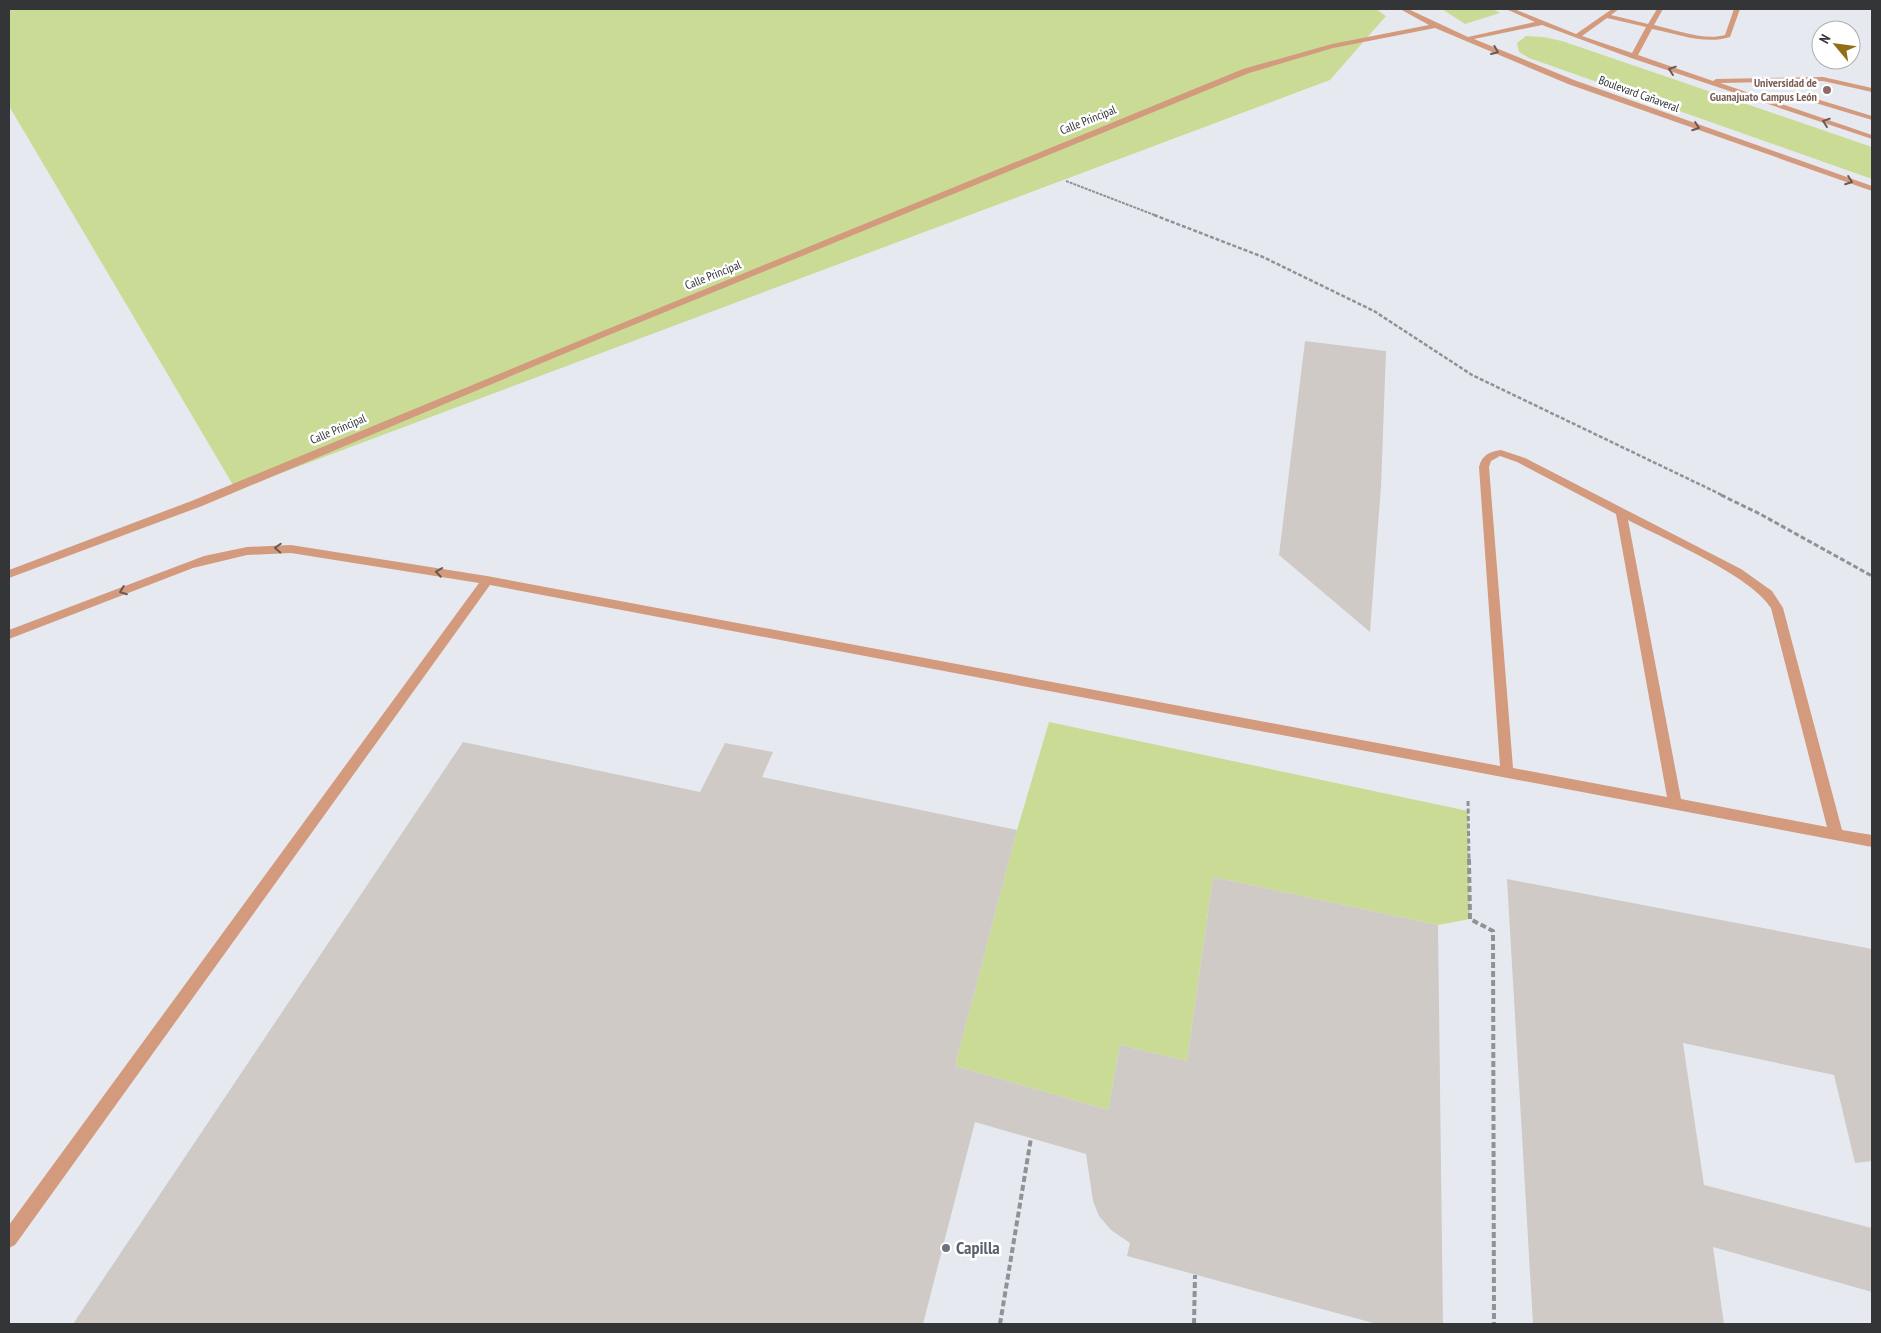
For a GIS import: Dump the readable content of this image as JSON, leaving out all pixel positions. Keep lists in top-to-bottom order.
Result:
{
  "streets": {
    "street": ["Boulevard Cañaveral", "Calle Principal"]
  },
  "crossings": [
    ["Boulevard Cañaveral", "Calle Principal"]
  ],
  "places": ["Universidad de Guanajuato Campus León", "Capilla"],
  "north": "top left"
}
